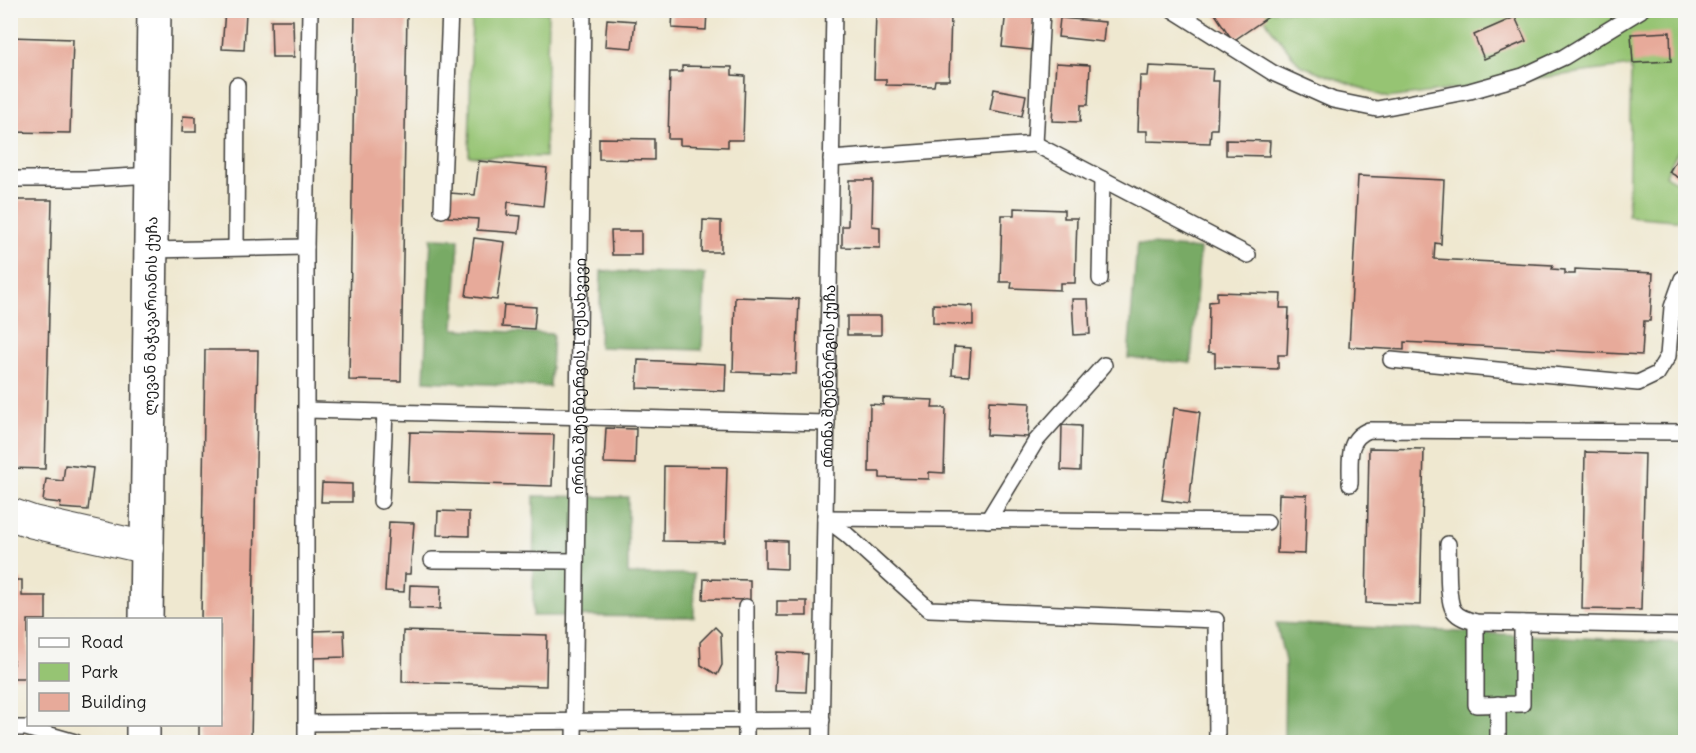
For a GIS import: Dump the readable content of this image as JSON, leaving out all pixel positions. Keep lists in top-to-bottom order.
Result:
{
  "streets": {
    "street": ["ლევან მაჭავარიანის ქუჩა"],
    "lane": ["ირინა შტენბერგის I შესახვევი", "ირინა შტენბერგის ქუჩა"]
  },
  "legend": ["Road", "Park", "Building"]
}
